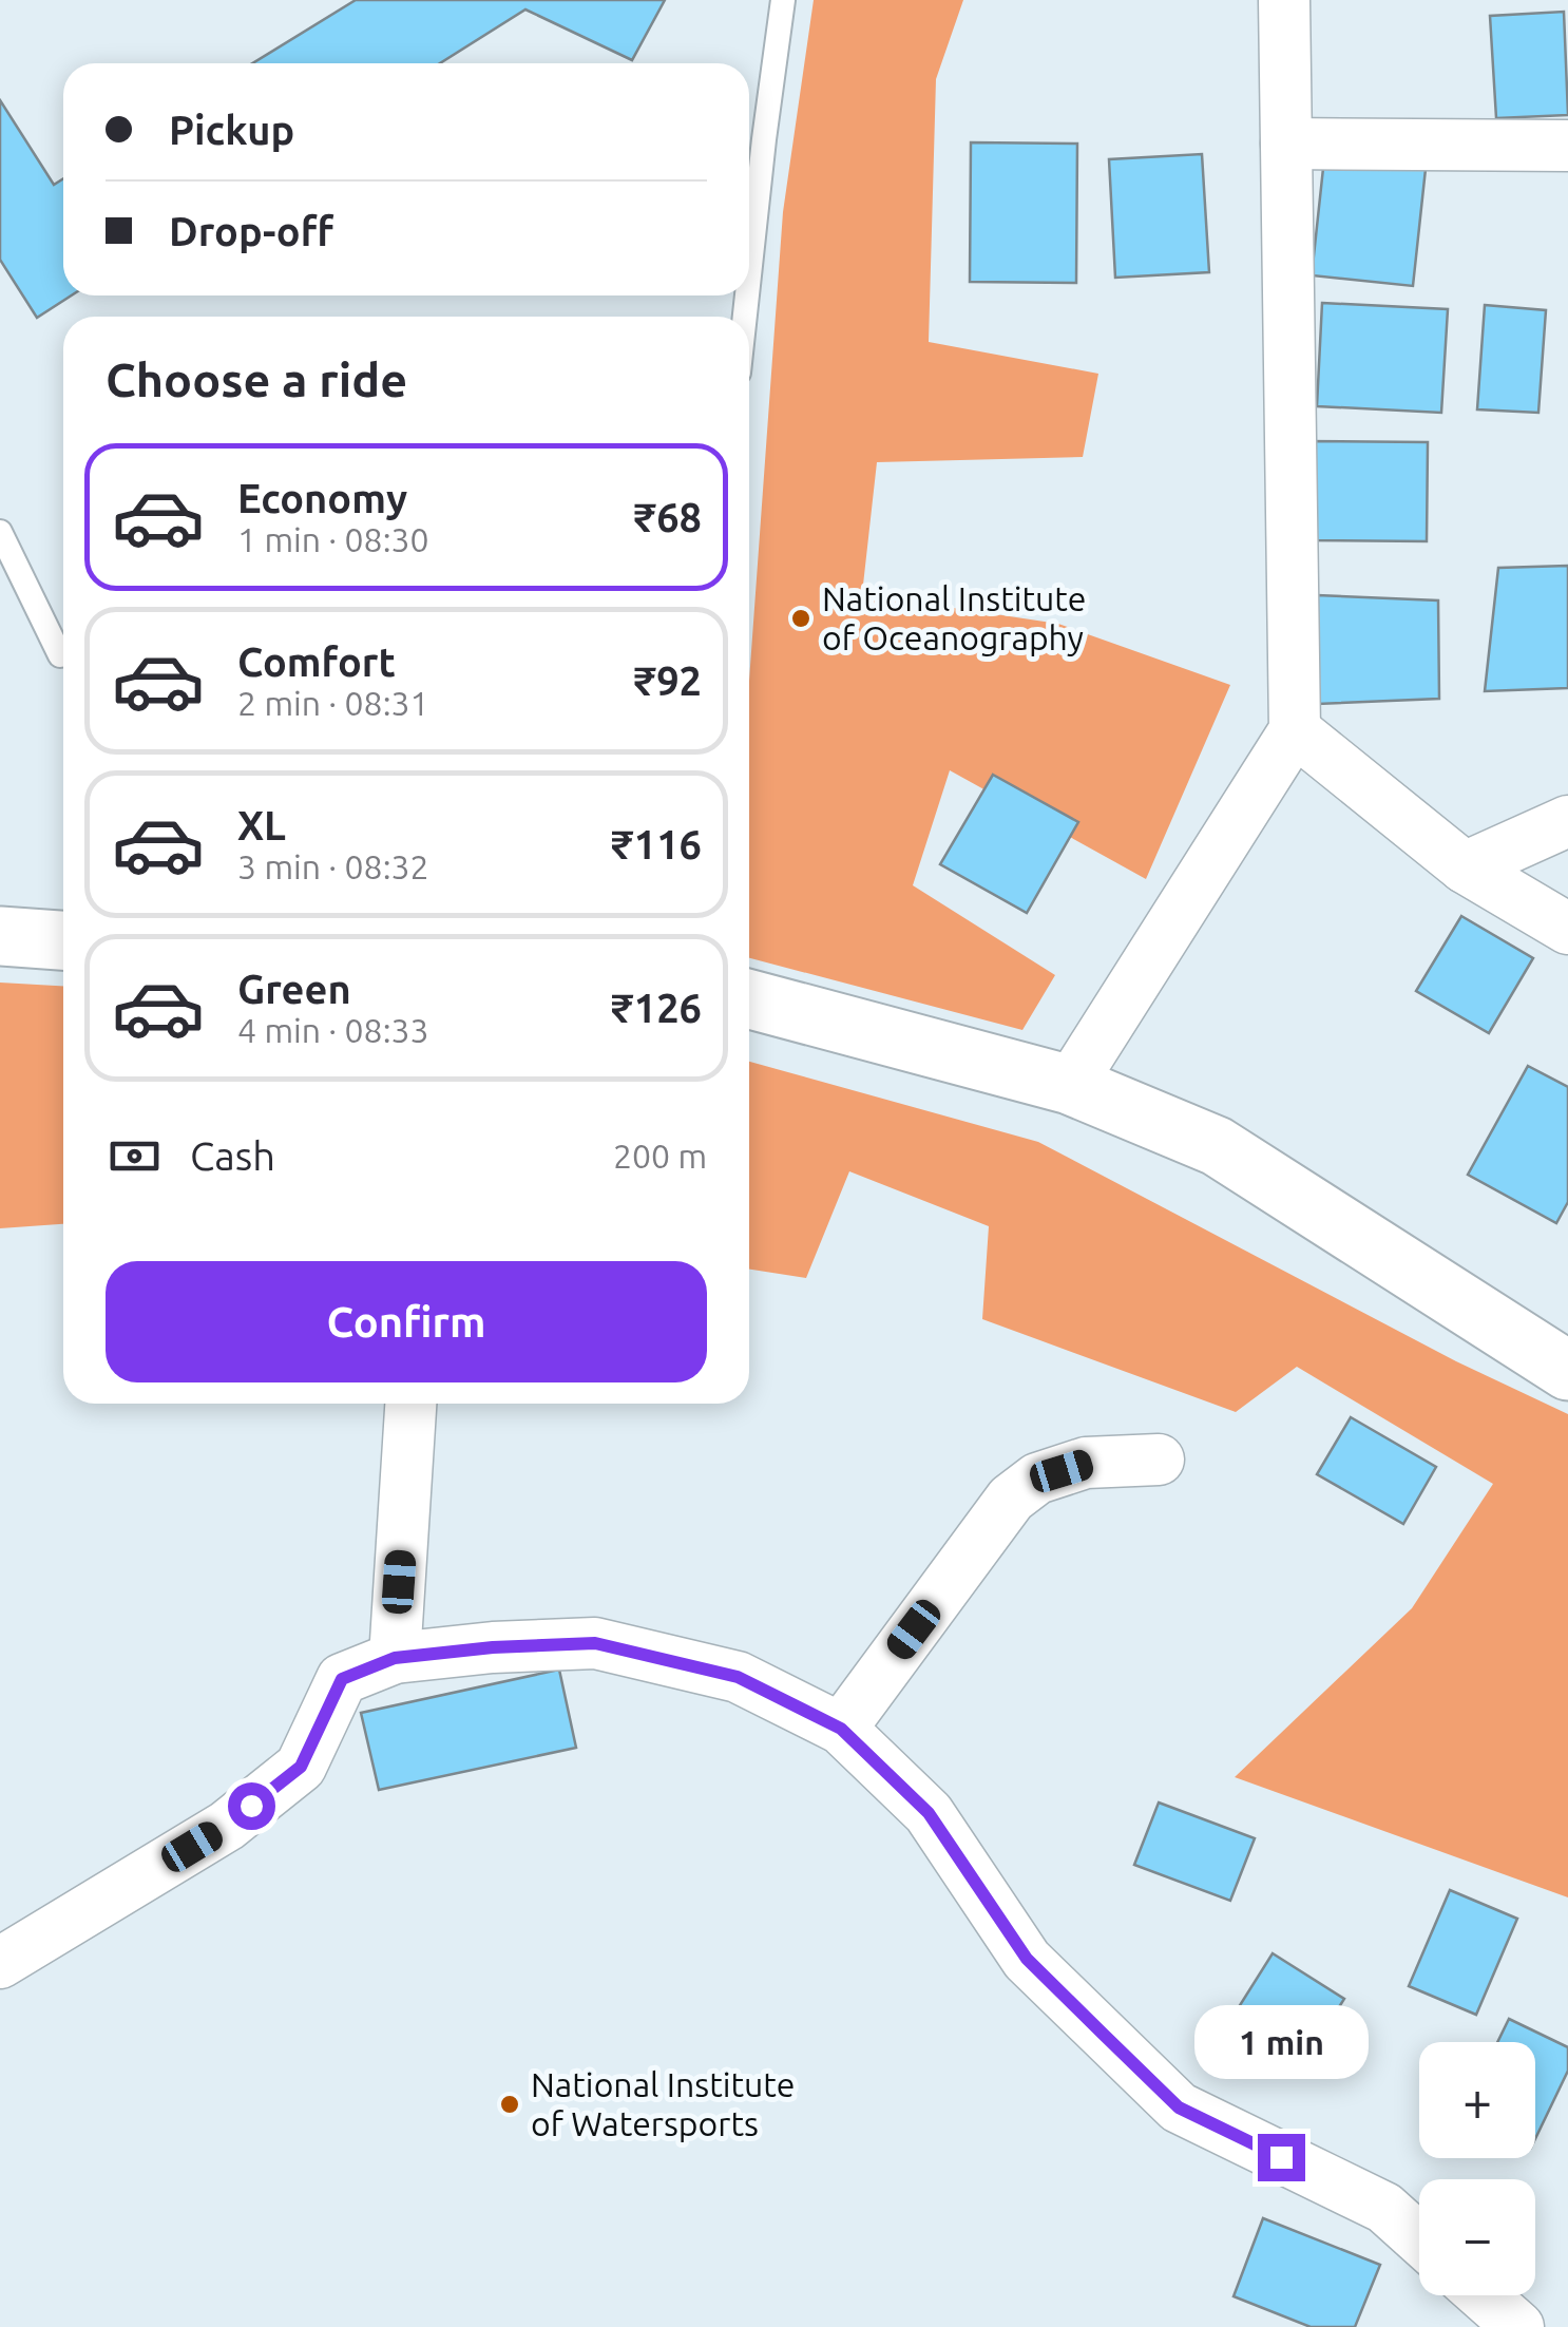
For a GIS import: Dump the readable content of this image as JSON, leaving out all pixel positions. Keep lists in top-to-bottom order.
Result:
{
  "places": ["National Institute of Oceanography", "National Institute of Watersports"],
  "page": {
    "banner": ["Pickup", "Drop-off"],
    "heading": "Choose a ride",
    "list": [
      {
        "name": "Economy",
        "note": "1 min · 08:30",
        "value": "₹68"
      },
      {
        "name": "Comfort",
        "note": "2 min · 08:31",
        "value": "₹92"
      },
      {
        "name": "XL",
        "note": "3 min · 08:32",
        "value": "₹116"
      },
      {
        "name": "Green",
        "note": "4 min · 08:33",
        "value": "₹126"
      }
    ],
    "pay": ["Cash", "200 m"],
    "buttons": "Confirm",
    "bubble": "1 min",
    "map_buttons": ["+", "−"]
  }
}
